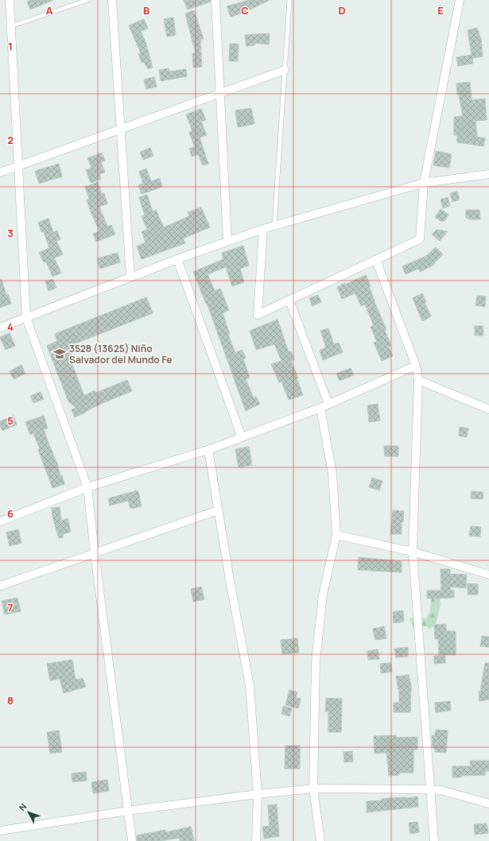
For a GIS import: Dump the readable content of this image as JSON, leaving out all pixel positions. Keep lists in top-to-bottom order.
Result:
{
  "places": {
    "school or university": ["3528 (13625) Niño Salvador del Mundo Fe"]
  },
  "north": "top left",
  "grid": {
    "columns": [
      "A",
      "B",
      "C",
      "D",
      "E"
    ],
    "rows": [
      "1",
      "2",
      "3",
      "4",
      "5",
      "6",
      "7",
      "8"
    ]
  }
}
